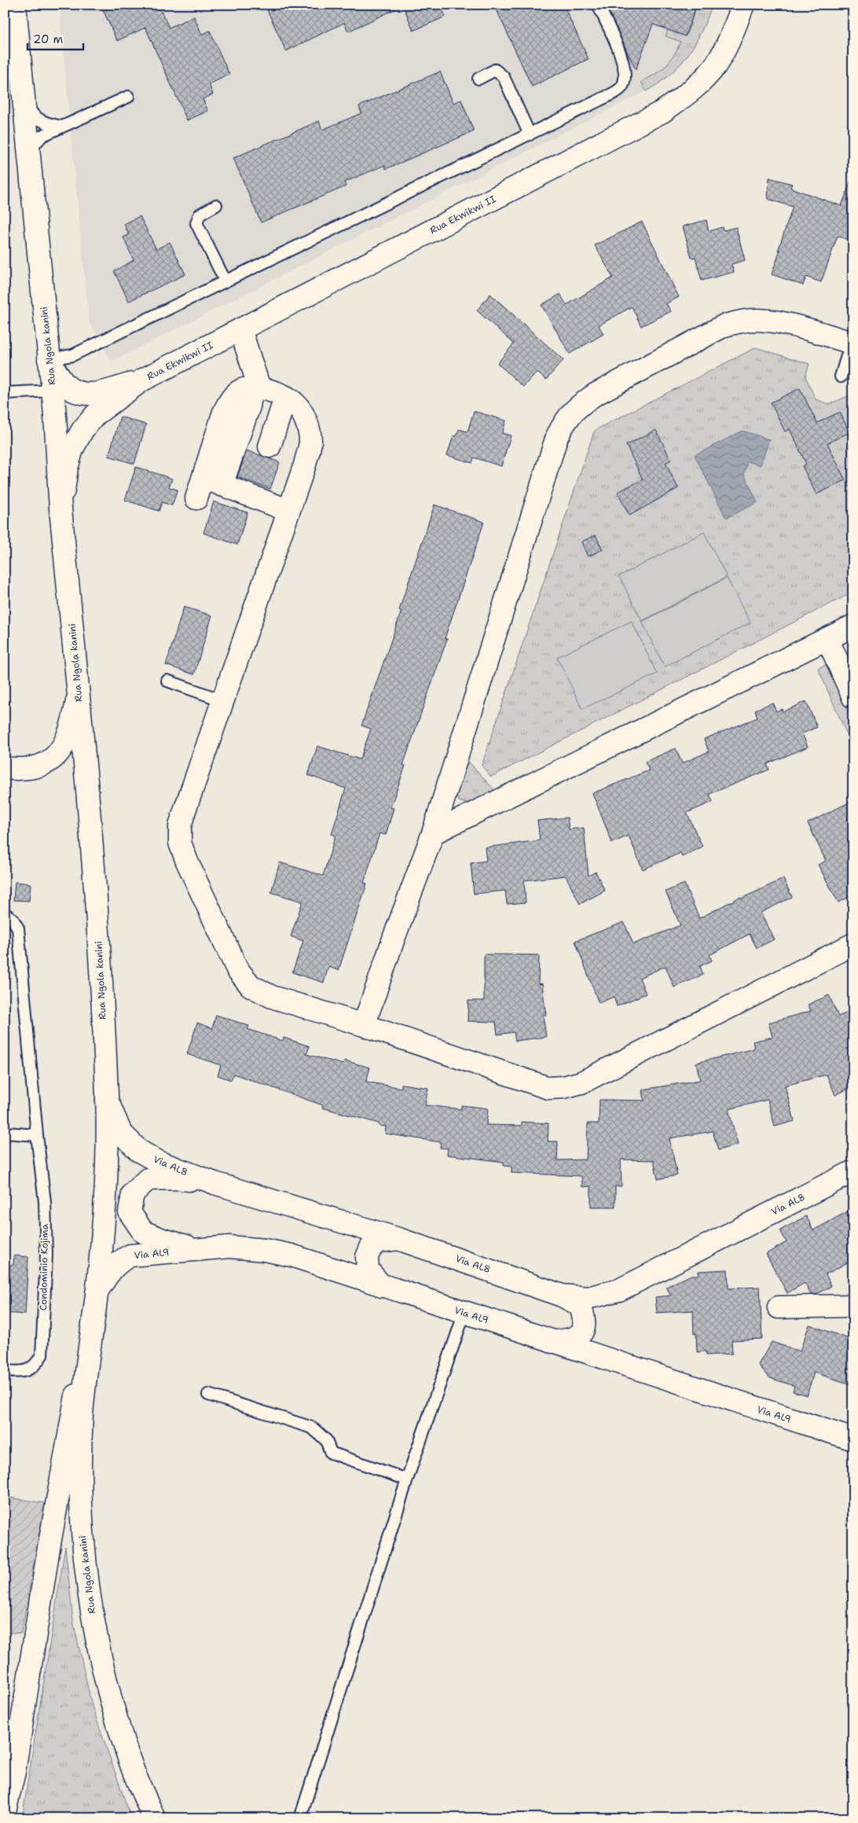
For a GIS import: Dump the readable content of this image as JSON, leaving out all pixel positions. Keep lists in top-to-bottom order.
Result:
{
  "streets": {
    "street": [
      "Rua Ekwikwi II",
      "Rua Ngola kanini",
      "Via AL8",
      "Via AL9"
    ],
    "lane": ["Condominio Kojima"]
  },
  "crossings": [
    ["Rua Ekwikwi II", "Rua Ngola kanini"],
    ["Rua Ngola kanini", "Via AL8"],
    ["Rua Ngola kanini", "Via AL9"]
  ],
  "scale_bar": "20 m"
}
